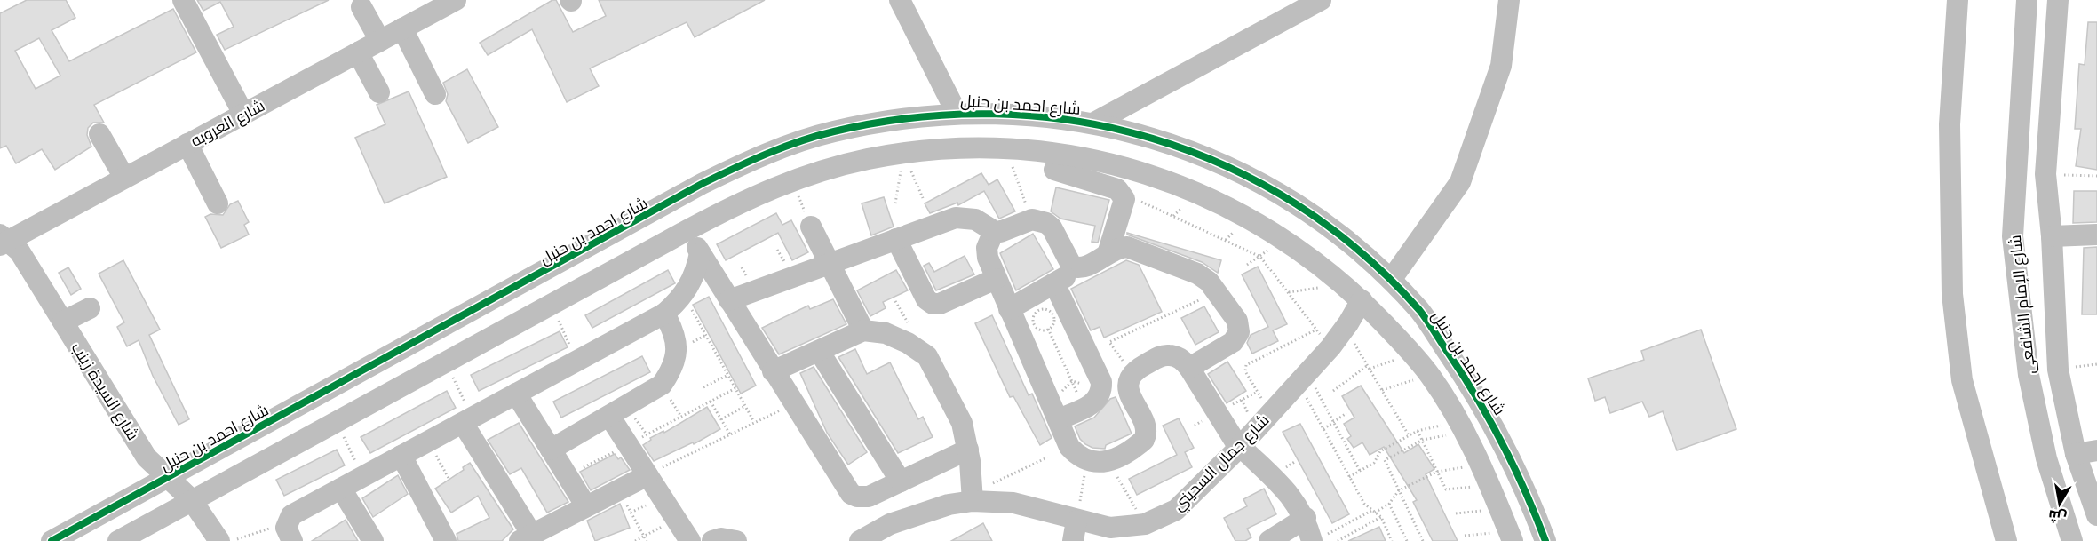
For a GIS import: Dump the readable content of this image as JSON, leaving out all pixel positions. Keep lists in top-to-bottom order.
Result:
{
  "streets": {
    "street": [
      "شارع احمد بن حنبل",
      "شارع العروبه",
      "شارع الإمام الشافعى",
      "شارع السيدة زينب",
      "شارع جمال السحيني"
    ]
  },
  "crossings": [
    ["شارع احمد بن حنبل", "شارع السيدة زينب"],
    ["شارع العروبه", "شارع السيدة زينب"]
  ],
  "north": "bottom"
}
